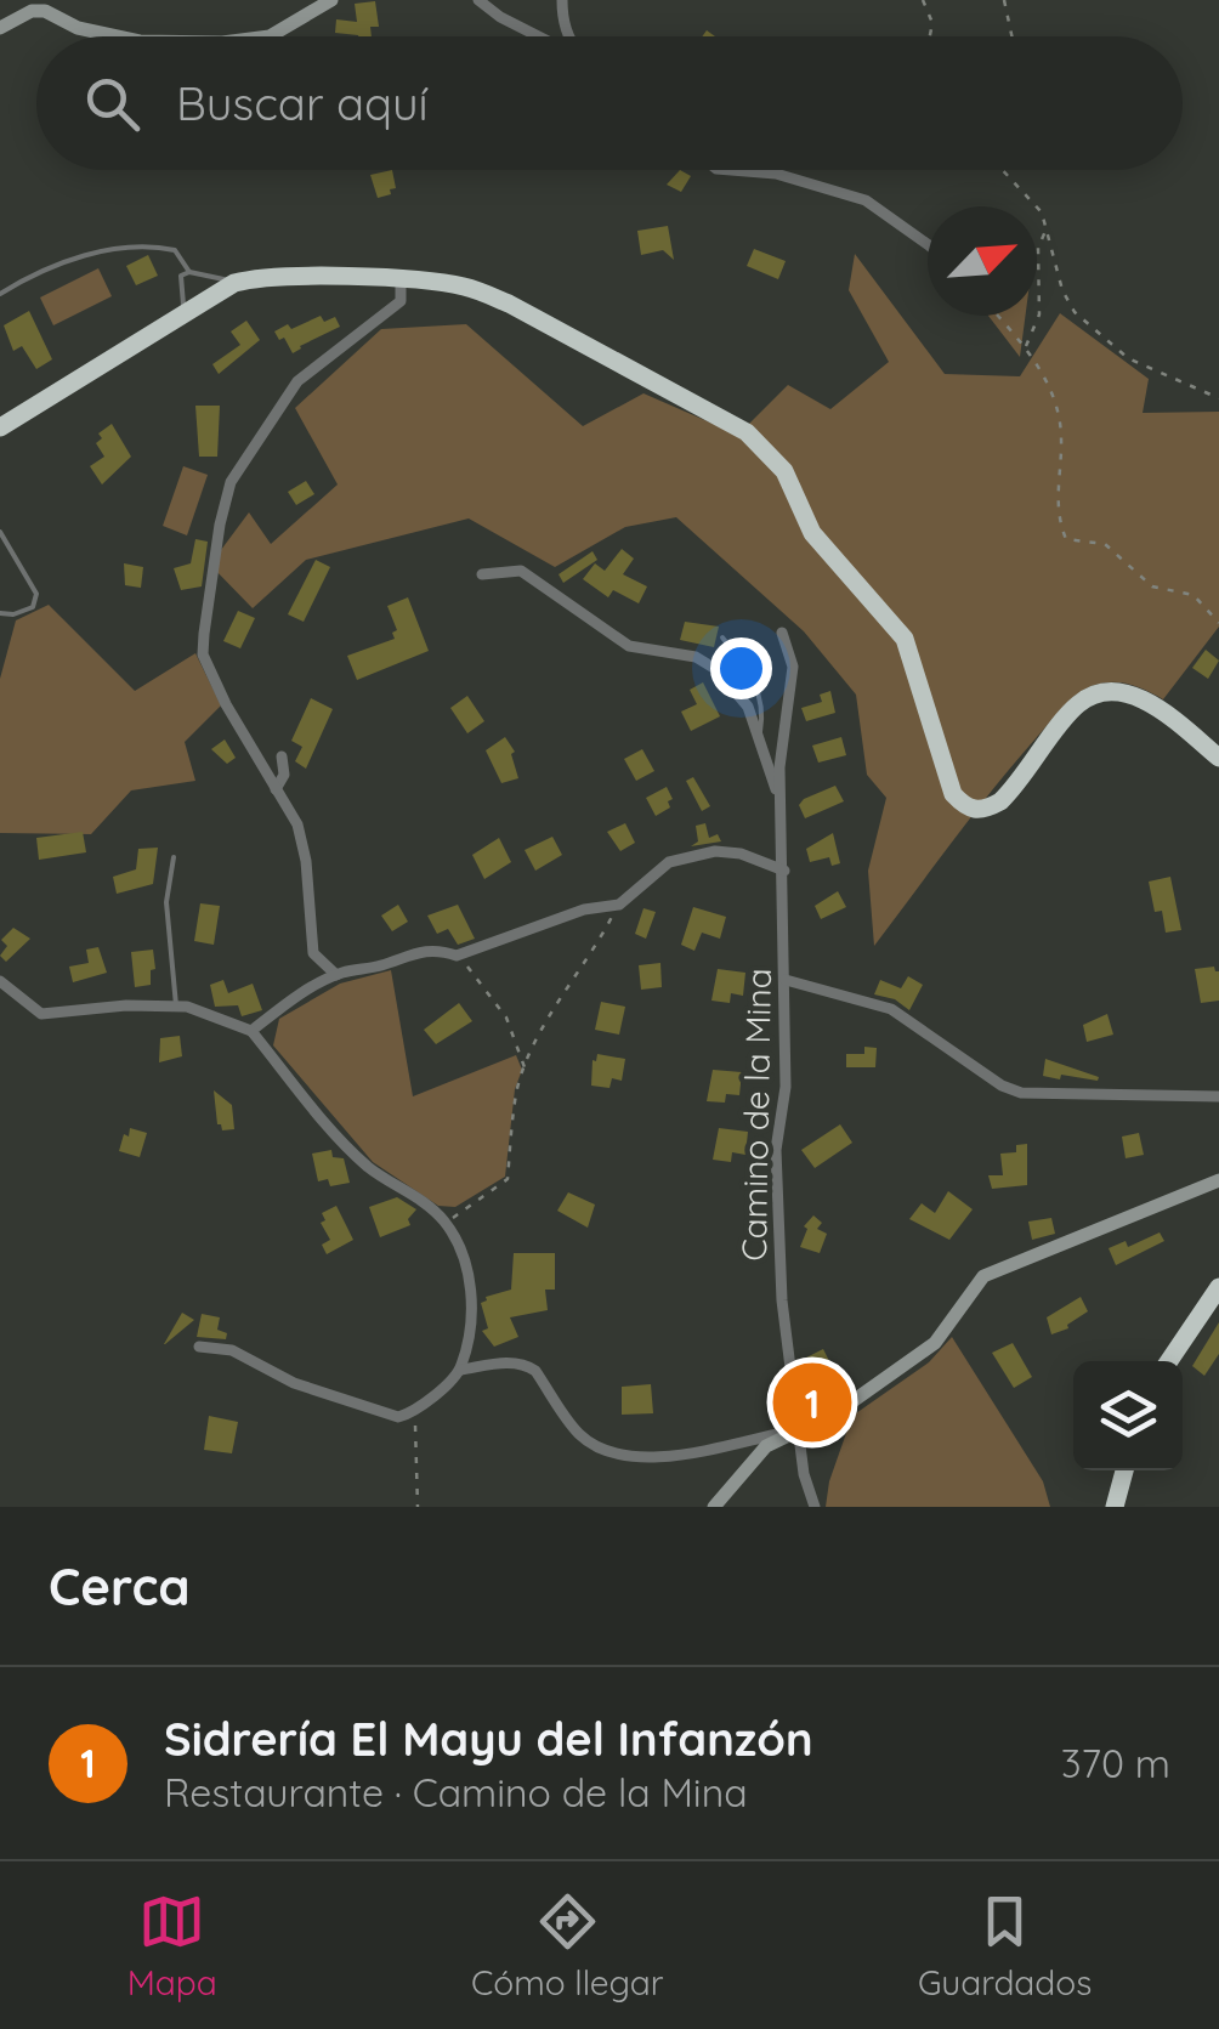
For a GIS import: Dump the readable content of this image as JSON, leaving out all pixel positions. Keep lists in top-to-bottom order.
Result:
{
  "streets": {
    "street": ["Camino de la Mina"]
  },
  "north": "top right",
  "page": {
    "search": "Buscar aquí",
    "pins": "1",
    "heading": "Cerca",
    "list": [
      {
        "mark": "1",
        "name": "Sidrería El Mayu del Infanzón",
        "note": "Restaurante · Camino de la Mina",
        "value": "370 m"
      }
    ],
    "nav": ["Mapa", "Cómo llegar", "Guardados"]
  }
}
